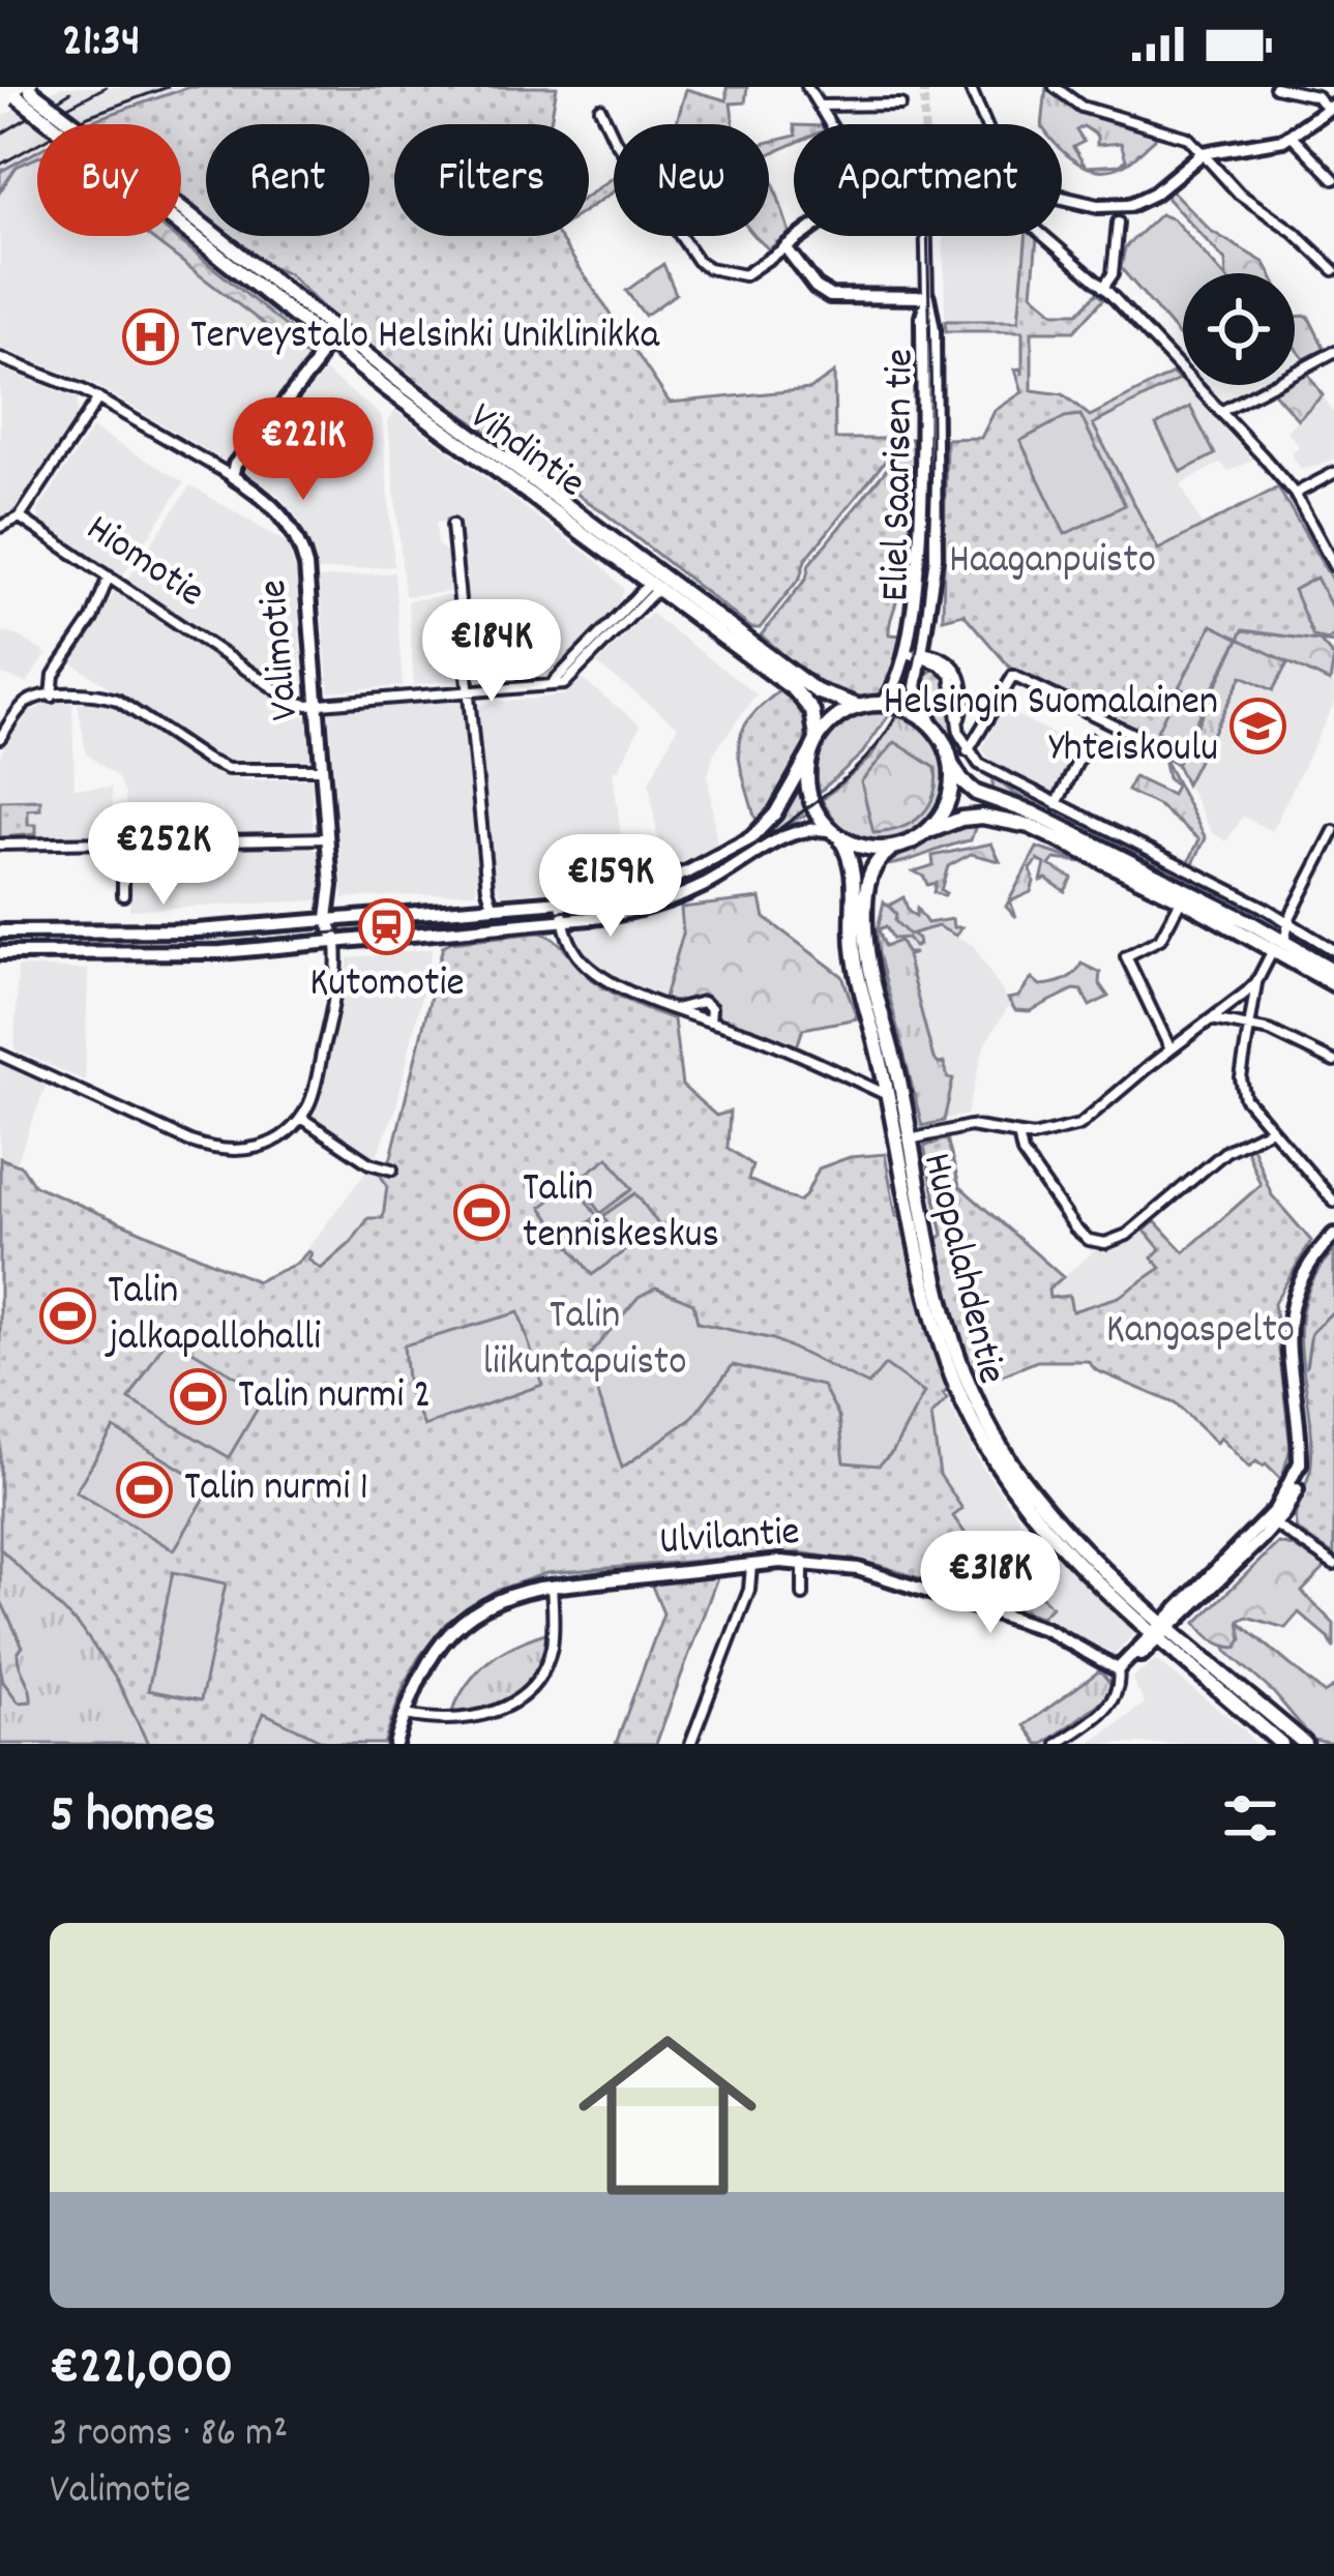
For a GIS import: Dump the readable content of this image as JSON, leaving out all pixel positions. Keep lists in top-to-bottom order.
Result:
{
  "streets": {
    "main road": ["Vihdintie", "Huopalahdentie"],
    "street": [
      "Eliel Saarisen tie",
      "Hiomotie",
      "Valimotie",
      "Ulvilantie"
    ]
  },
  "crossings": [
    ["Vihdintie", "Eliel Saarisen tie"],
    ["Vihdintie", "Huopalahdentie"],
    ["Eliel Saarisen tie", "Huopalahdentie"],
    ["Hiomotie", "Valimotie"]
  ],
  "parks": ["Haaganpuisto", "Talin liikuntapuisto", "Kangaspelto"],
  "places": {
    "hospital": ["Terveystalo Helsinki Uniklinikka"],
    "school or university": ["Helsingin Suomalainen Yhteiskoulu"],
    "station": ["Kutomotie"],
    "sports": [
      "Talin tenniskeskus",
      "Talin jalkapallohalli",
      "Talin nurmi 2",
      "Talin nurmi 1"
    ]
  },
  "page": {
    "status": "21:34",
    "chip": [
      "Buy",
      "Rent",
      "Filters",
      "New",
      "Apartment"
    ],
    "price": [
      "€221K",
      "€184K",
      "€252K",
      "€159K",
      "€318K"
    ],
    "heading": "5 homes",
    "list": [
      {
        "name": "€221,000",
        "note": "3 rooms · 86 m² · Valimotie"
      }
    ]
  }
}
